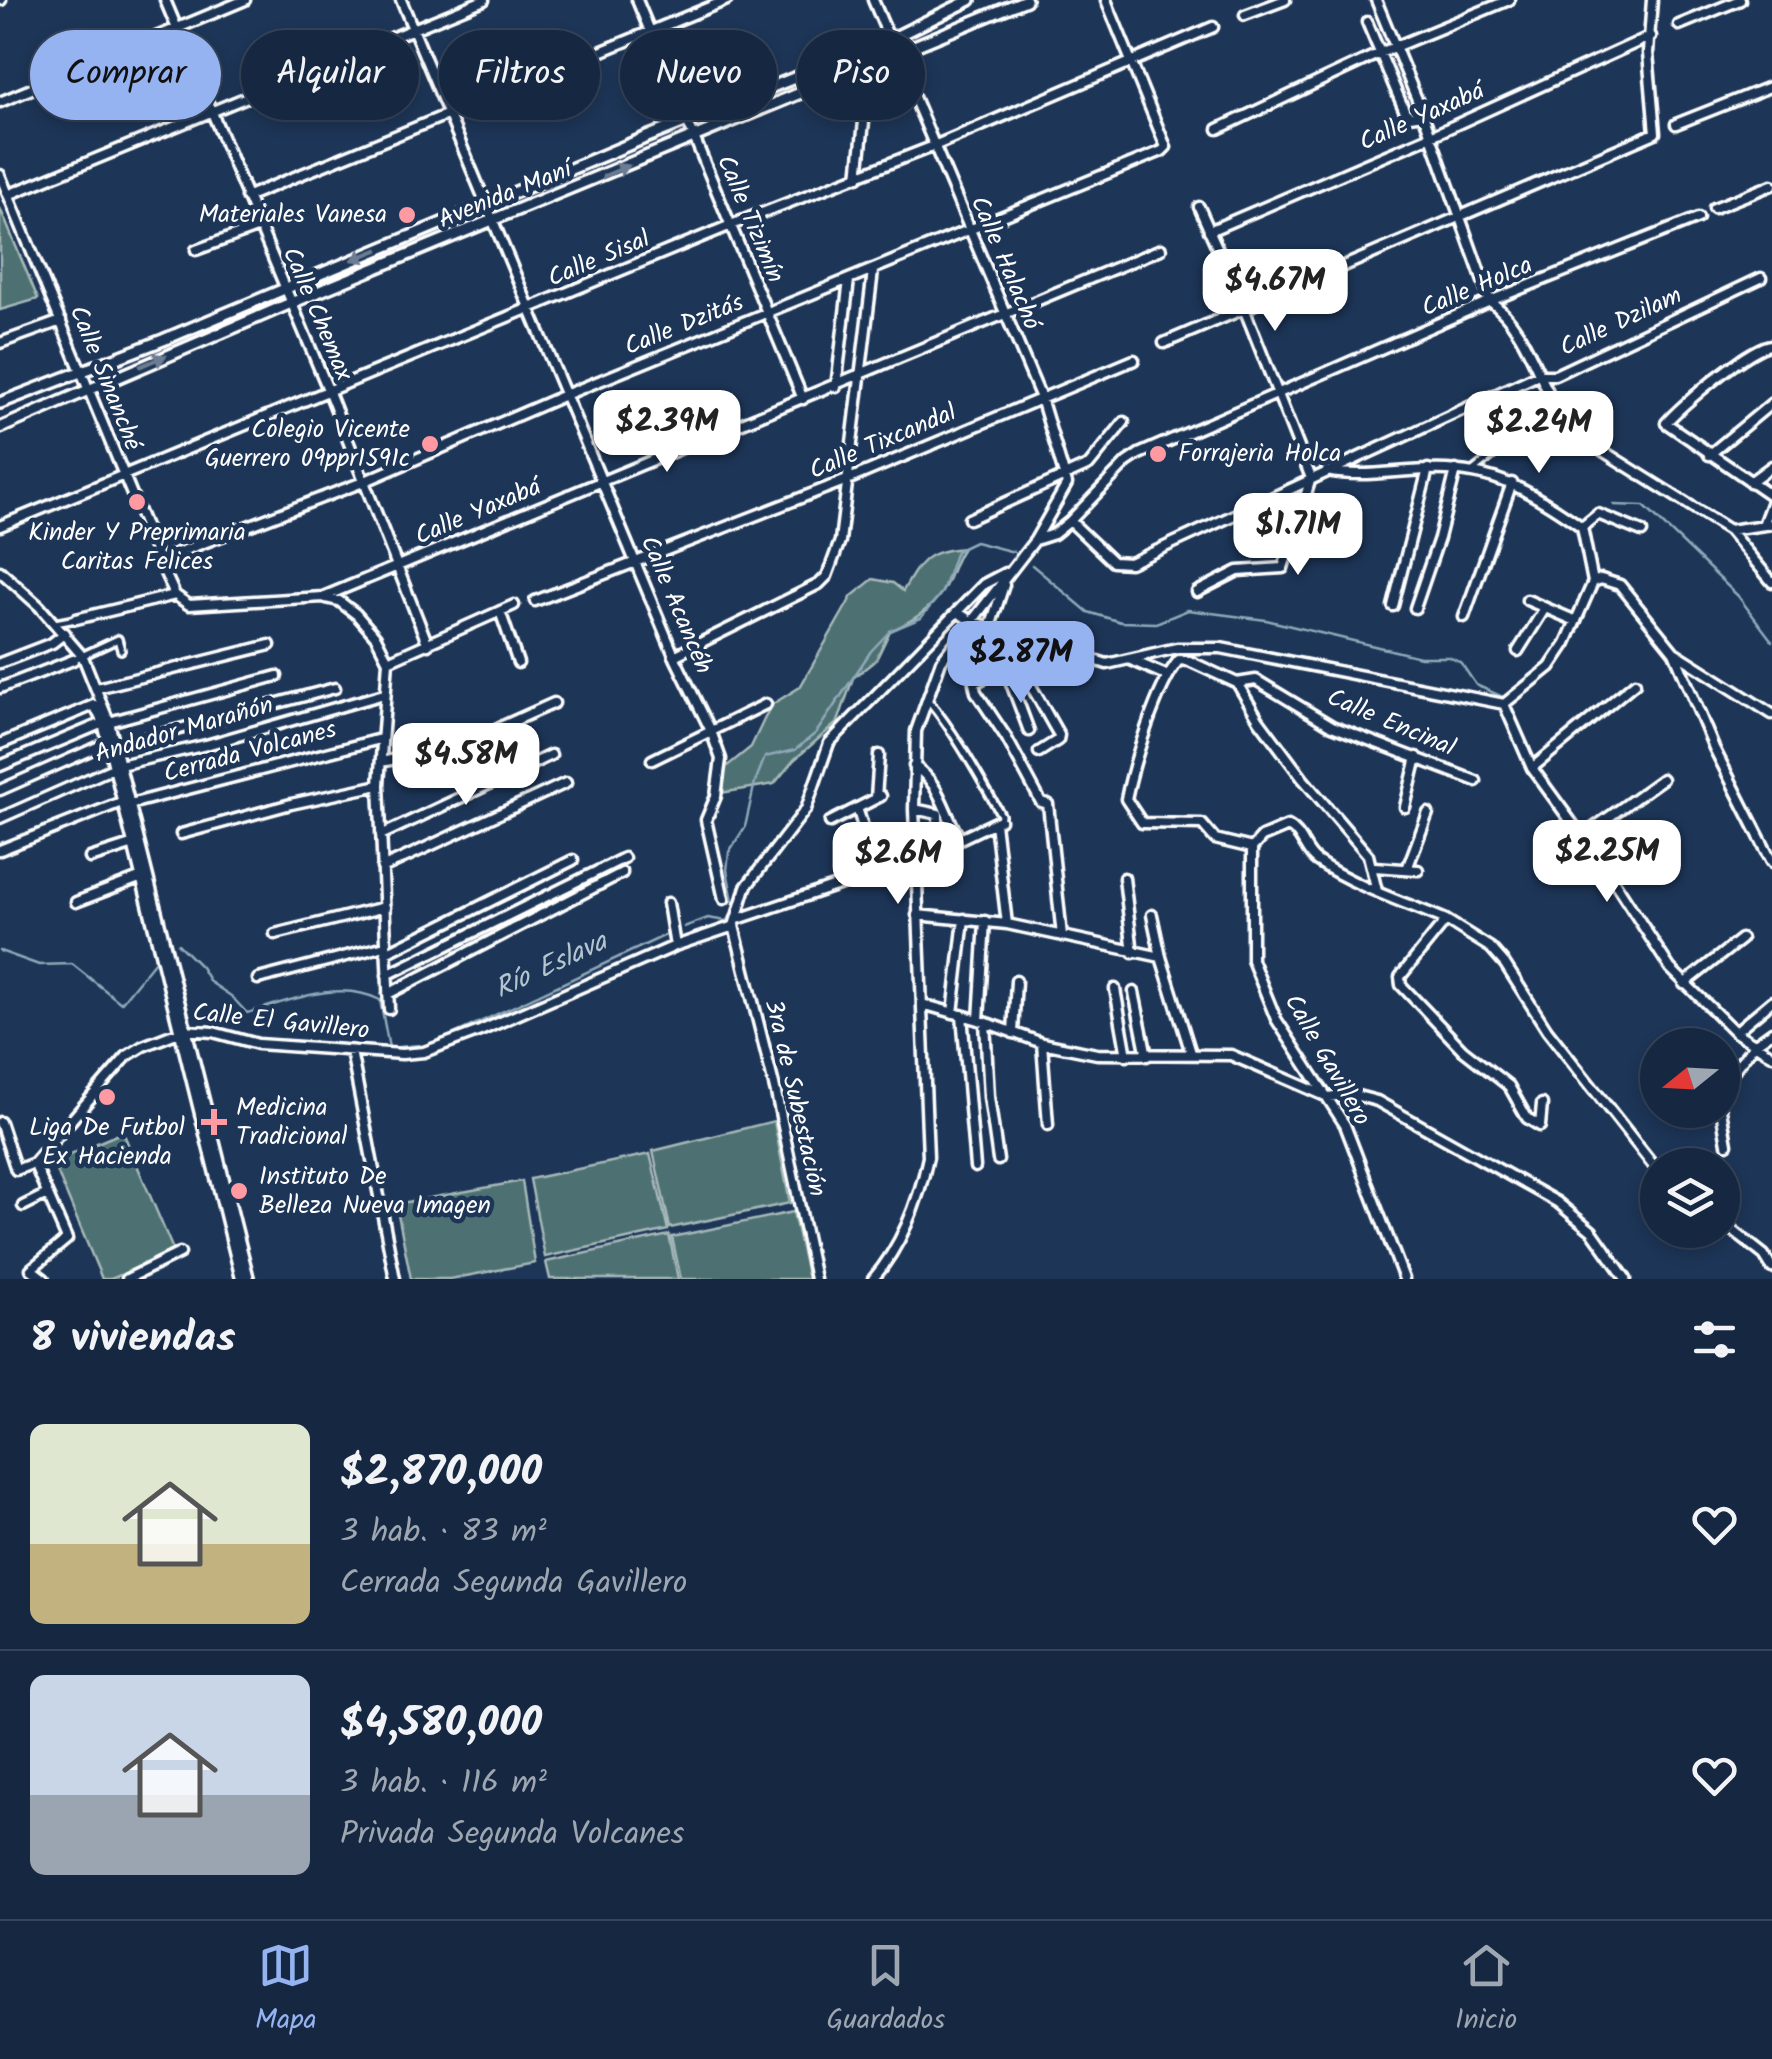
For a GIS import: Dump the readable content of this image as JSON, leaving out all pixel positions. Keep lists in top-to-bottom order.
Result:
{
  "streets": {
    "street": [
      "Calle Yaxabá",
      "Avenida Maní",
      "Calle Tizimín",
      "Calle Sisal",
      "Calle Halachó",
      "Calle Holca",
      "Calle Chemax",
      "Calle Dzilam",
      "Calle Dzitás",
      "Calle Sinanché",
      "Calle Tixcandal",
      "Calle Acancéh",
      "Calle Encinal",
      "Andador Marañón",
      "Cerrada Volcanes",
      "Calle El Gavillero",
      "Calle Gavillero",
      "3ra de Subestación"
    ]
  },
  "crossings": [
    ["Calle Yaxabá", "Calle Tizimín"],
    ["Calle Yaxabá", "Calle Halachó"],
    ["Calle Yaxabá", "Calle Chemax"],
    ["Calle Yaxabá", "Calle Sinanché"],
    ["Calle Yaxabá", "Calle Acancéh"],
    ["Avenida Maní", "Calle Tizimín"],
    ["Avenida Maní", "Calle Chemax"],
    ["Avenida Maní", "Calle Sinanché"],
    ["Avenida Maní", "Calle Acancéh"],
    ["Calle Tizimín", "Calle Sisal"],
    ["Calle Tizimín", "Calle Dzitás"],
    ["Calle Sisal", "Calle Halachó"],
    ["Calle Sisal", "Calle Chemax"],
    ["Calle Sisal", "Calle Dzitás"],
    ["Calle Sisal", "Calle Sinanché"],
    ["Calle Sisal", "Calle Acancéh"],
    ["Calle Halachó", "Calle Dzitás"],
    ["Calle Halachó", "Calle Tixcandal"],
    ["Calle Holca", "Calle Dzilam"],
    ["Calle Chemax", "Calle Dzitás"],
    ["Calle Dzitás", "Calle Sinanché"],
    ["Calle Dzitás", "Calle Acancéh"],
    ["Calle Tixcandal", "Calle Acancéh"],
    ["Calle El Gavillero", "3ra de Subestación"]
  ],
  "water": ["Río Eslava"],
  "places": {
    "other": [
      "Materiales Vanesa",
      "Colegio Vicente Guerrero 09ppr1591c",
      "Forrajeria Holca",
      "Kinder Y Preprimaria Caritas Felices",
      "Liga De Futbol Ex Hacienda",
      "Instituto De Belleza Nueva Imagen"
    ],
    "health": ["Medicina Tradicional"]
  },
  "north": "left",
  "page": {
    "chip": [
      "Comprar",
      "Alquilar",
      "Filtros",
      "Nuevo",
      "Piso"
    ],
    "price": [
      "$4.67M",
      "$2.39M",
      "$2.24M",
      "$1.71M",
      "$2.87M",
      "$4.58M",
      "$2.25M",
      "$2.6M"
    ],
    "heading": "8 viviendas",
    "list": [
      {
        "name": "$2,870,000",
        "note": "3 hab. · 83 m² · Cerrada Segunda Gavillero"
      },
      {
        "name": "$4,580,000",
        "note": "3 hab. · 116 m² · Privada Segunda Volcanes"
      }
    ],
    "tabs": ["Mapa", "Guardados", "Inicio"]
  }
}
